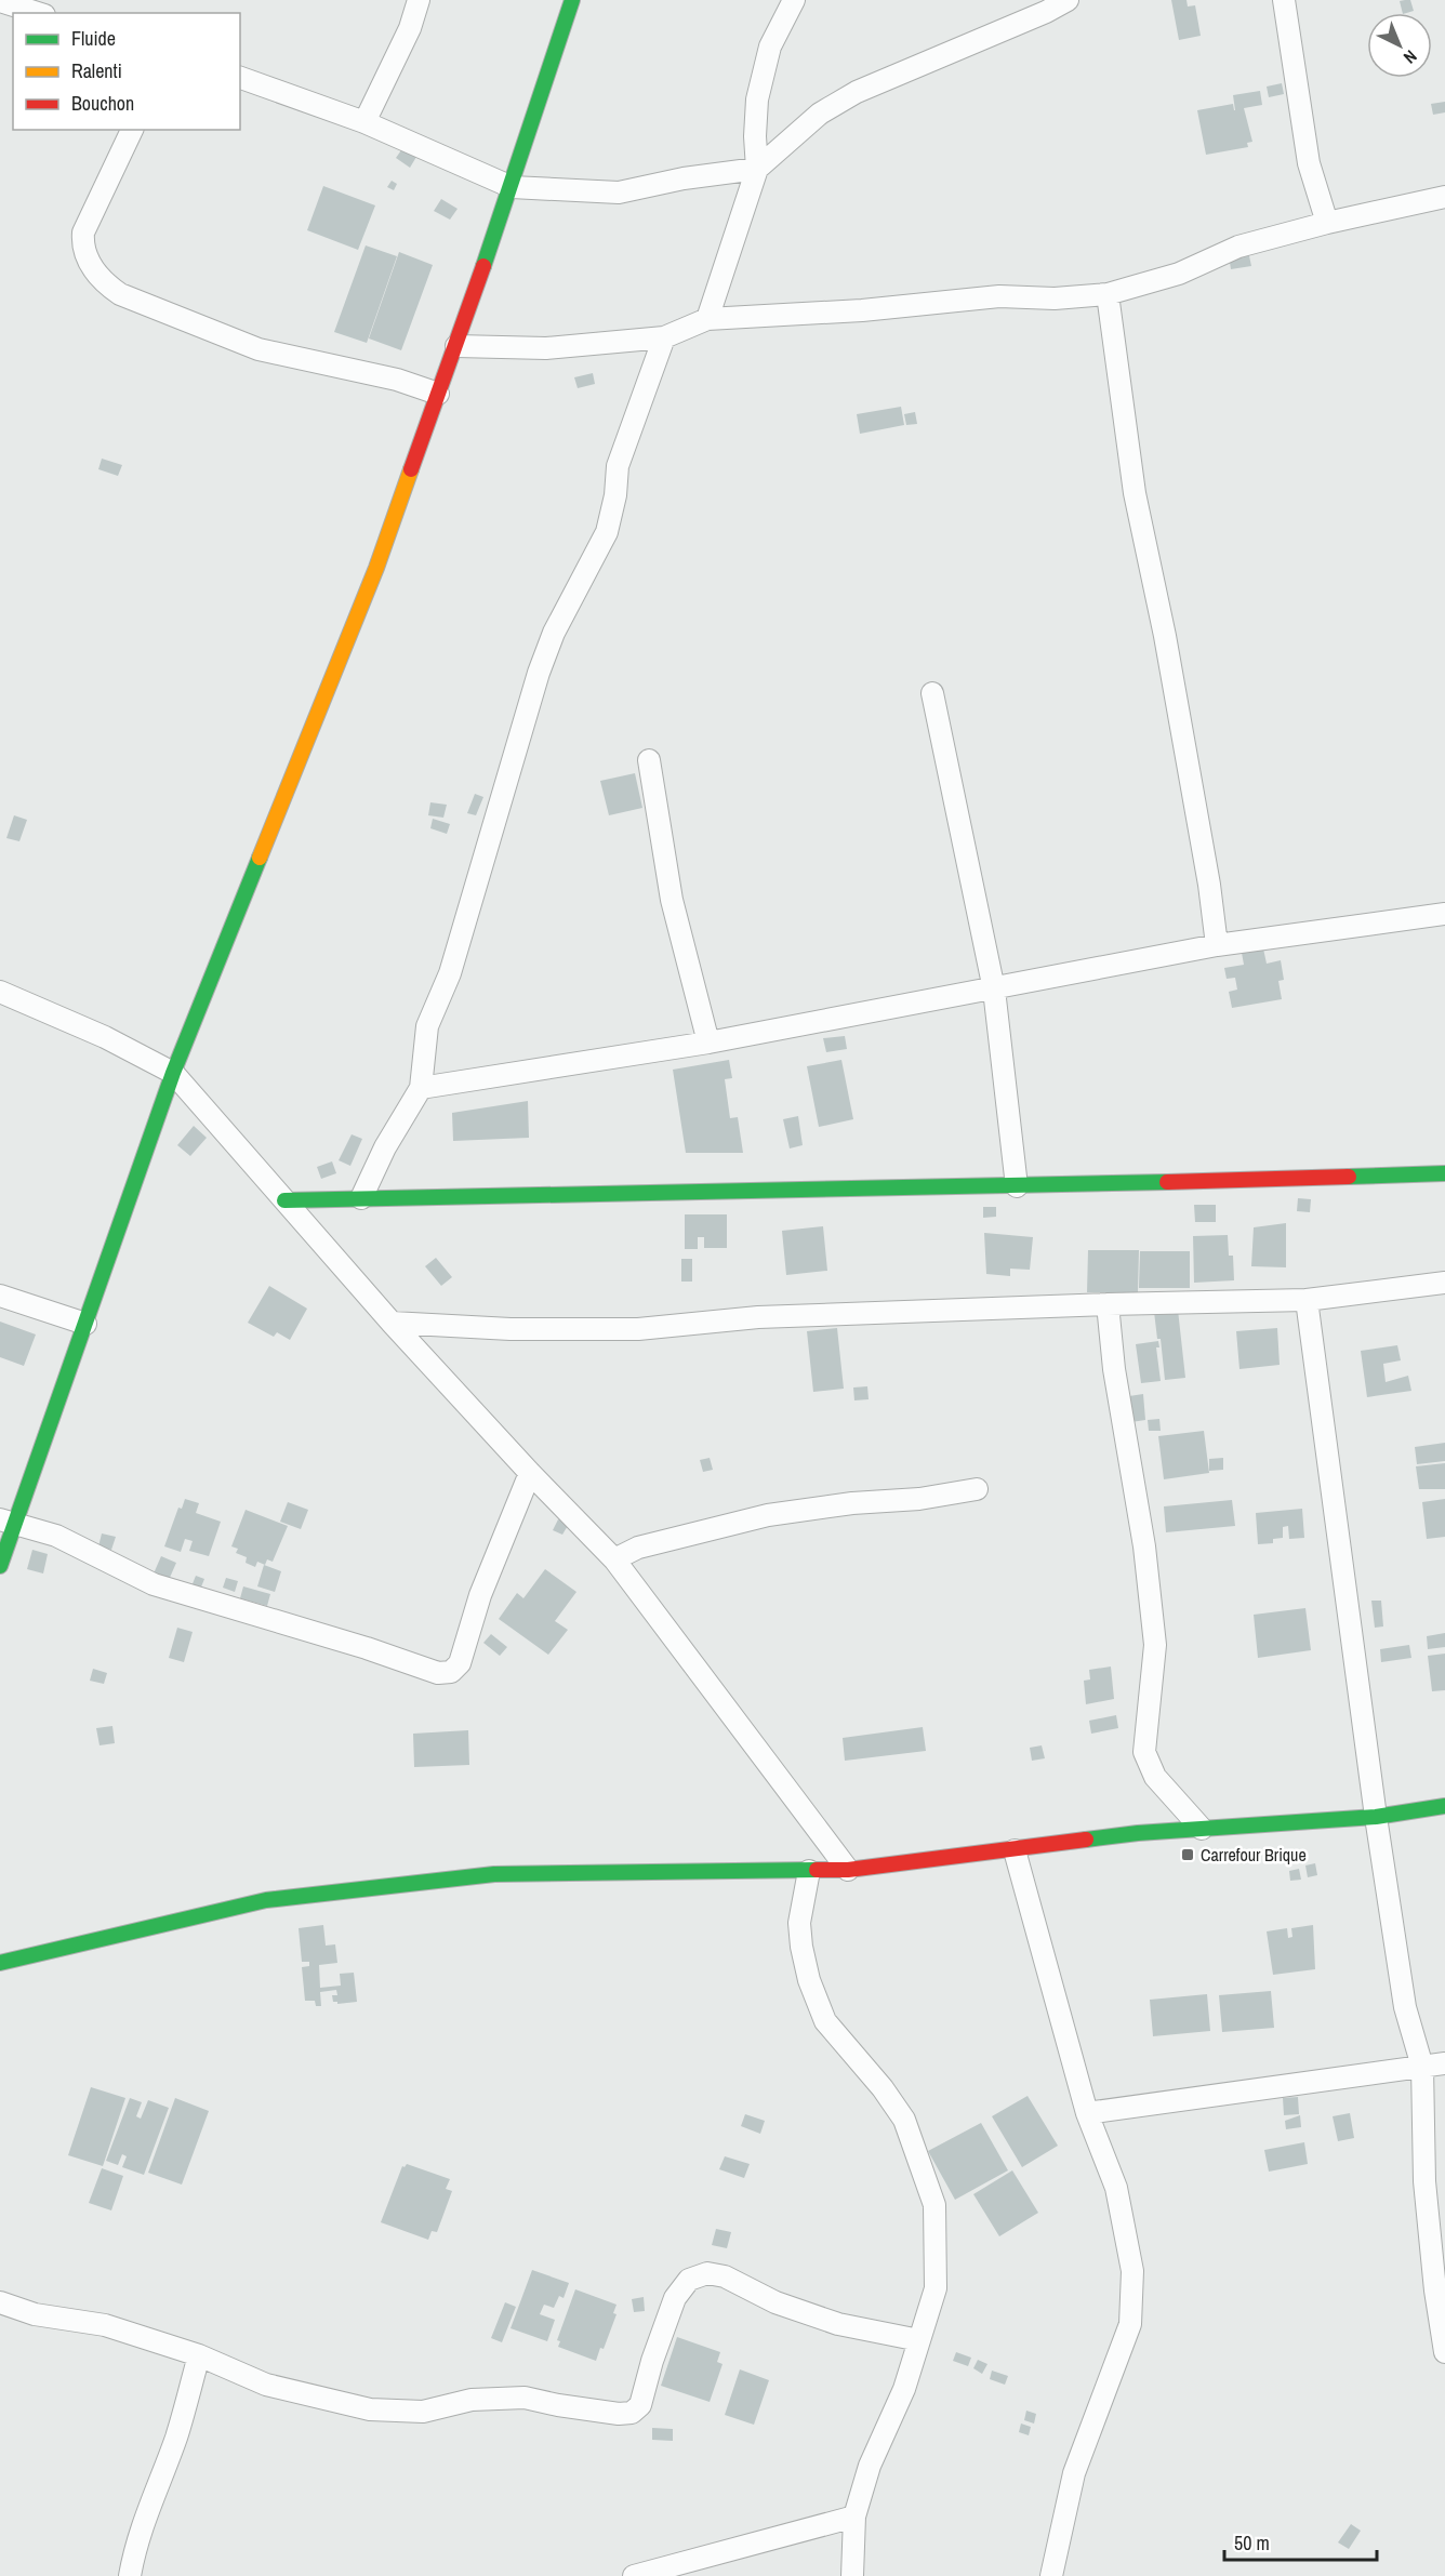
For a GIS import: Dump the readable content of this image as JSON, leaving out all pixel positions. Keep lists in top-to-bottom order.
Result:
{
  "places": {
    "transit": ["Carrefour Brique"]
  },
  "legend": ["Fluide", "Ralenti", "Bouchon"],
  "scale_bar": "50 m",
  "north": "bottom right"
}
